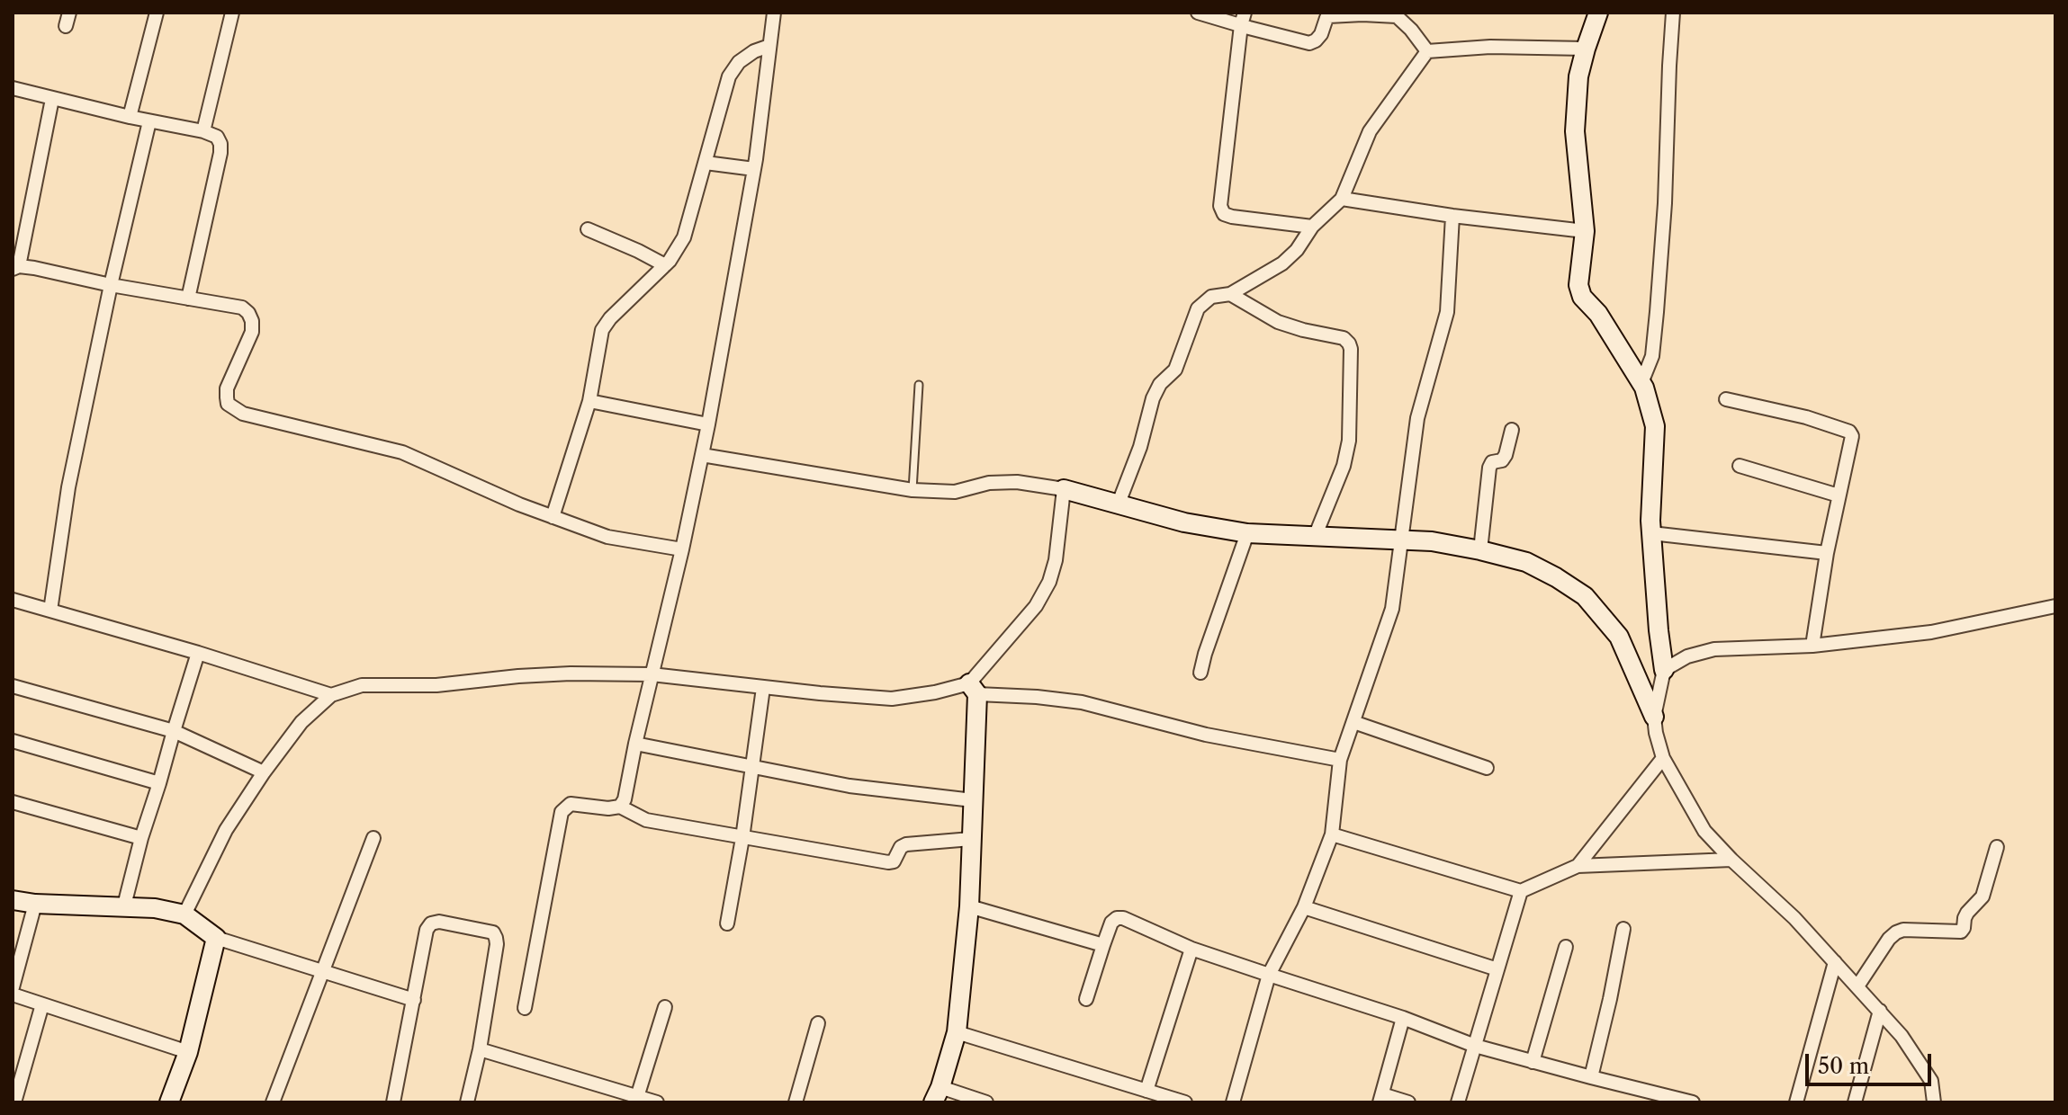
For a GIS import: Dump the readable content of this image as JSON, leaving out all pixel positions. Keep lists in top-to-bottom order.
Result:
{
  "scale_bar": "50 m"
}
